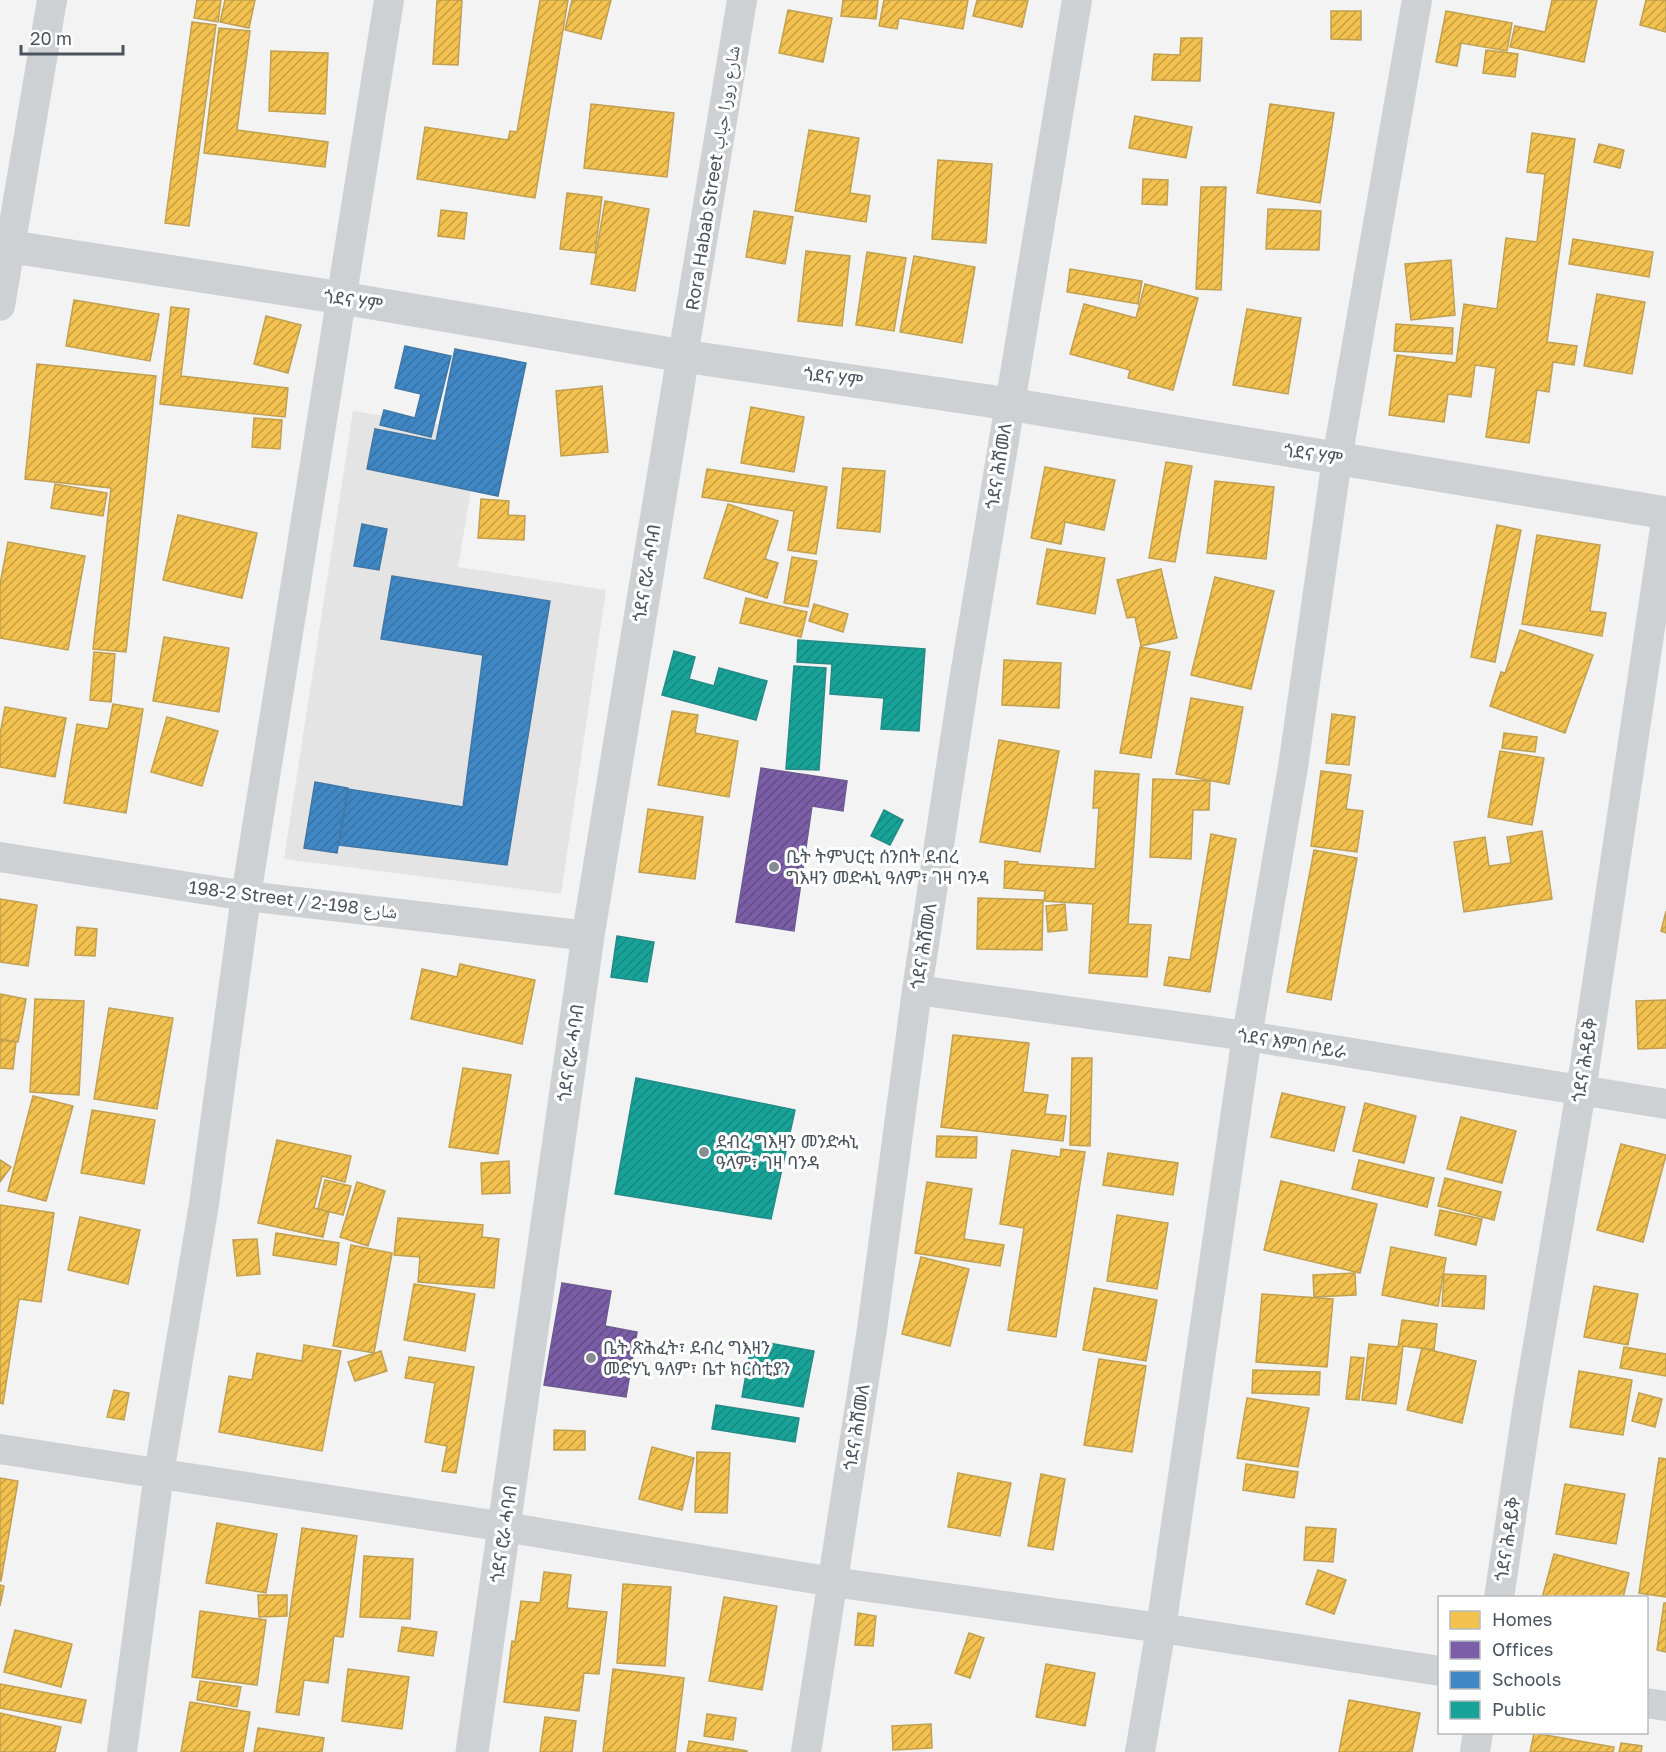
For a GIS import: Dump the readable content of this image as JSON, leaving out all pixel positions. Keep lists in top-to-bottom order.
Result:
{
  "streets": {
    "street": [
      "Rora Habab Street شارع رورا حباب",
      "ጎደና ሃም",
      "ጎደና ሕሽመለ",
      "ጎደና ሮራ ሓባብ",
      "198-2 Street / شارع 198-2",
      "ጎደና እምባ ሶይራ",
      "ጎደና ሕዳይቅ"
    ]
  },
  "crossings": [
    ["Rora Habab Street شارع رورا حباب", "ጎደና ሃም"],
    ["Rora Habab Street شارع رورا حباب", "ጎደና ሮራ ሓባብ"],
    ["ጎደና ሃም", "ጎደና ሕሽመለ"],
    ["ጎደና ሃም", "ጎደና ሮራ ሓባብ"],
    ["ጎደና ሕሽመለ", "ጎደና እምባ ሶይራ"],
    ["ጎደና ሮራ ሓባብ", "198-2 Street / شارع 198-2"],
    ["ጎደና እምባ ሶይራ", "ጎደና ሕዳይቅ"]
  ],
  "places": ["ቤት ትምህርቲ ሰንበት ደብረ ግእዛን መድሓኒ ዓለም፣ ገዛ ባንዳ", "ደብረ ግእዛን መንድሓኒ ዓላም፣ ገዛ ባንዳ", "ቤት ጽሕፈት፣ ደብረ ግእዛን መድሃኒ ዓለም፣ ቤተ ክርስቲያን"],
  "legend": [
    "Homes",
    "Offices",
    "Schools",
    "Public"
  ],
  "scale_bar": "20 m"
}
